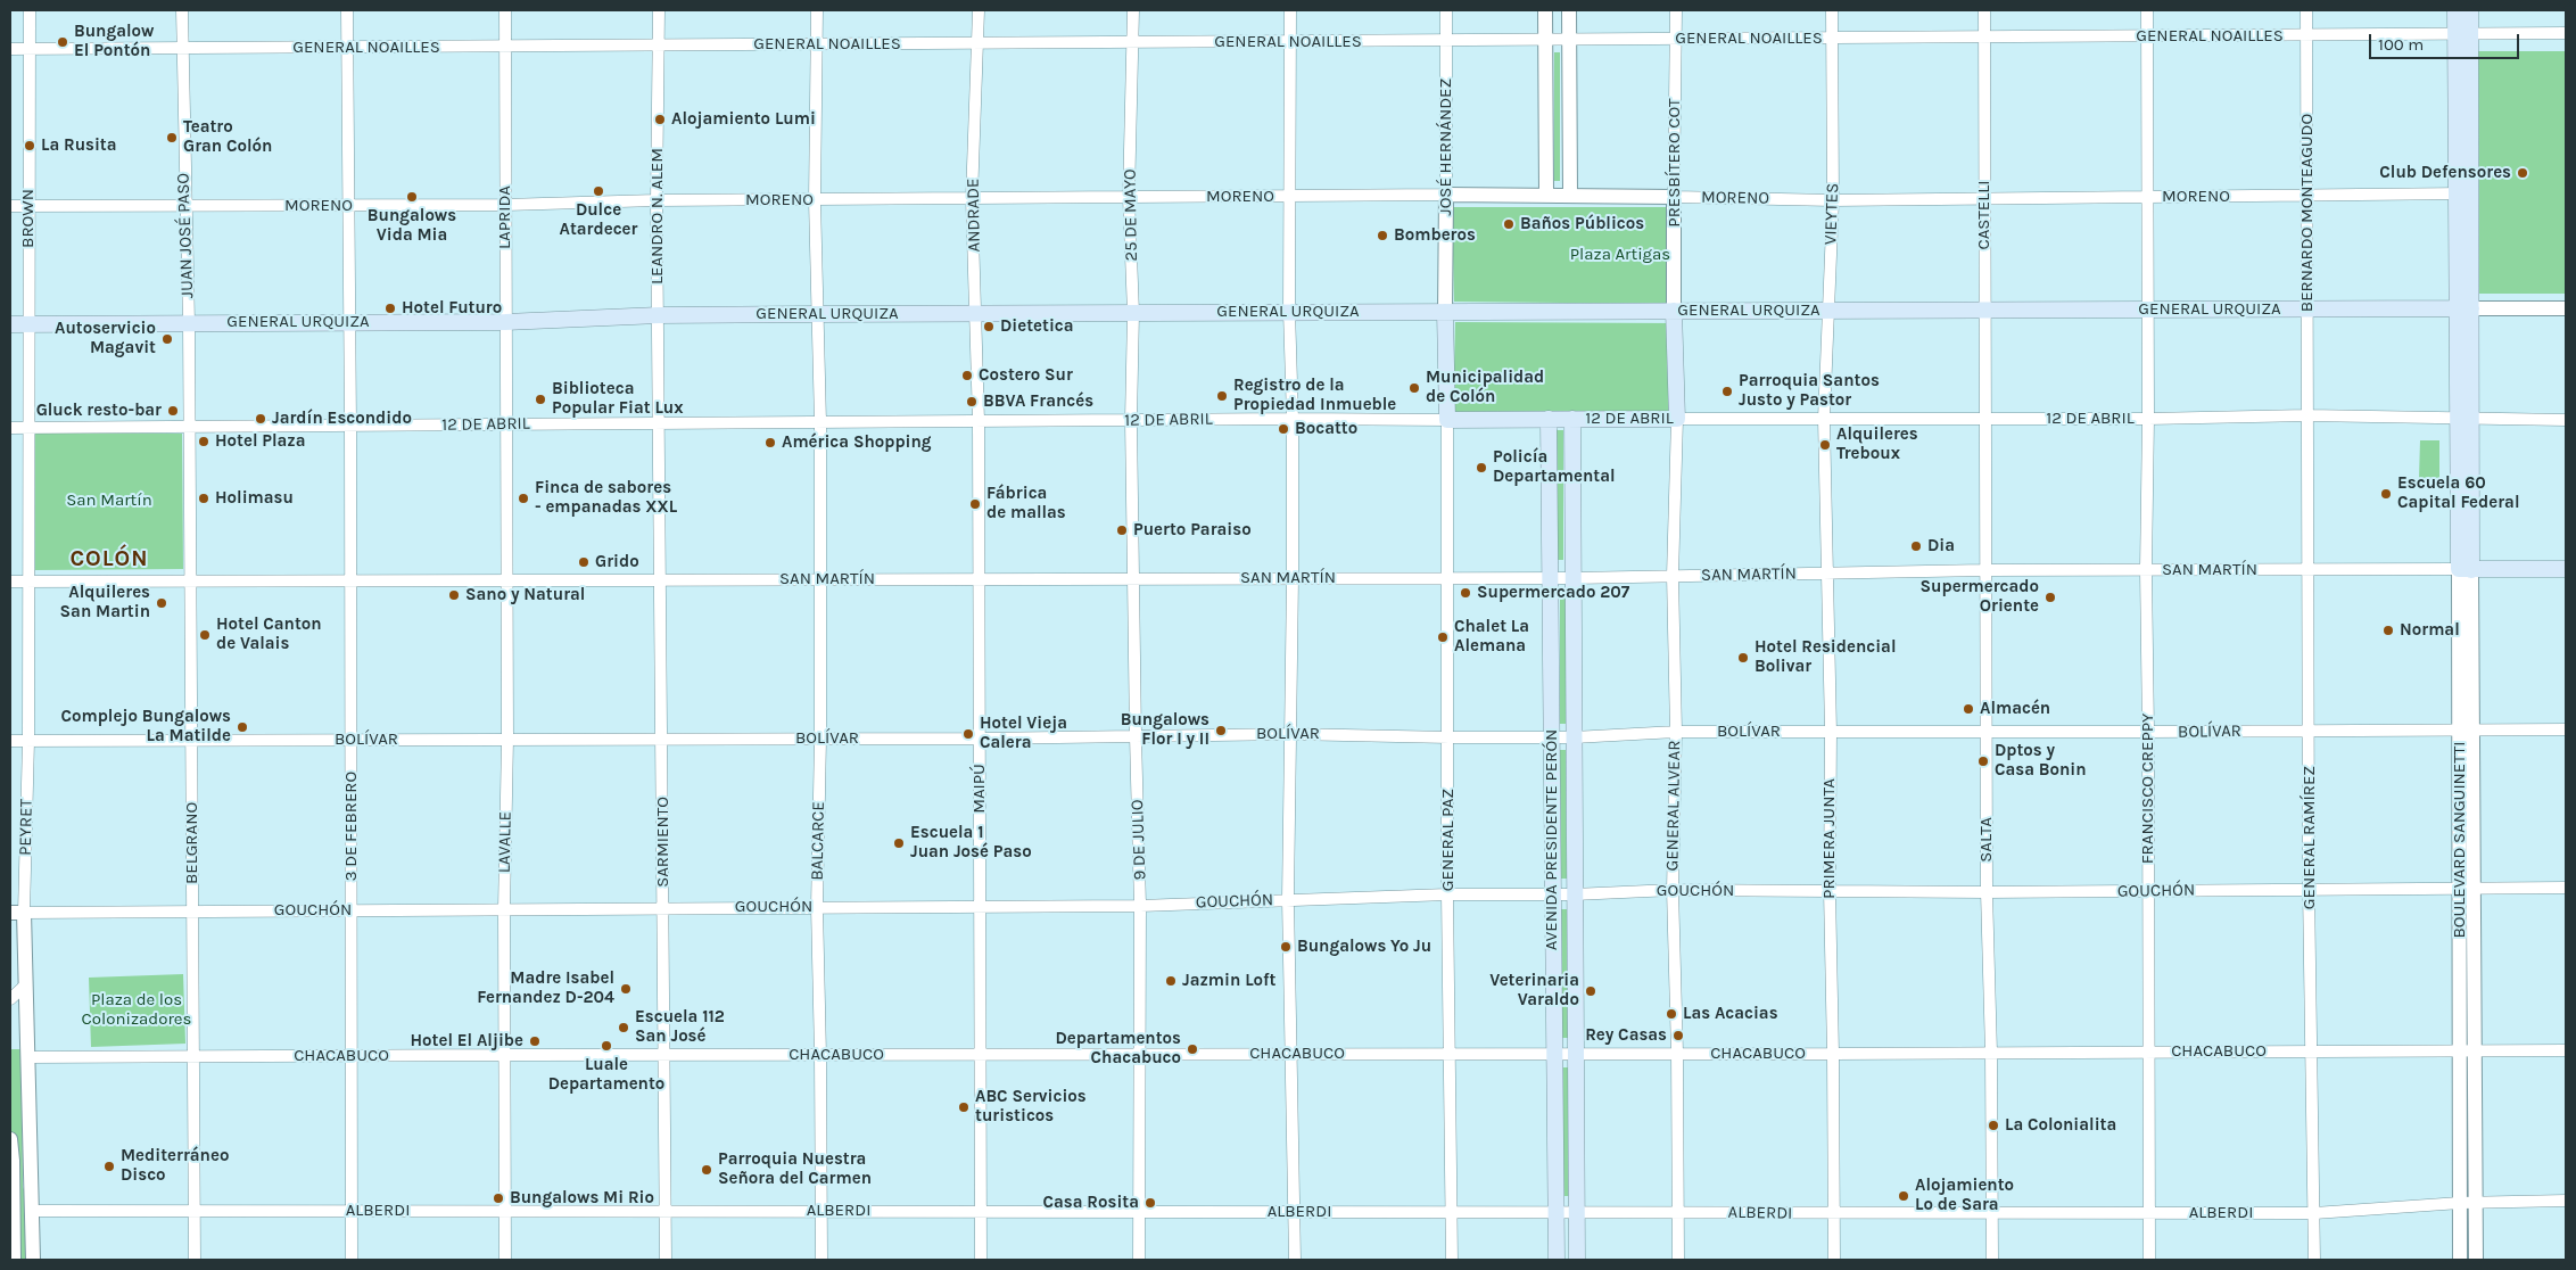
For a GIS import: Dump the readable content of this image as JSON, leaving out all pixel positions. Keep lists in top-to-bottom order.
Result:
{
  "streets": {
    "main road": [
      "JOSÉ HERNÁNDEZ",
      "PRESBÍTERO COT",
      "GENERAL URQUIZA",
      "12 DE ABRIL",
      "SAN MARTÍN",
      "AVENIDA PRESIDENTE PERÓN",
      "BOULEVARD SANGUINETTI"
    ],
    "street": [
      "GENERAL NOAILLES",
      "MORENO",
      "BERNARDO MONTEAGUDO",
      "VIEYTES",
      "ANDRADE",
      "25 DE MAYO",
      "CASTELLI",
      "LEANDRO N. ALEM",
      "LAPRIDA",
      "BROWN",
      "JUAN JOSÉ PASO",
      "BOLÍVAR",
      "MAIPÚ",
      "FRANCISCO CREPPY",
      "GENERAL ALVEAR",
      "3 DE FEBRERO",
      "PEYRET",
      "GENERAL RAMÍREZ",
      "PRIMERA JUNTA",
      "9 DE JULIO",
      "GENERAL PAZ",
      "SALTA",
      "BALCARCE",
      "LAVALLE",
      "SARMIENTO",
      "BELGRANO",
      "GOUCHÓN",
      "CHACABUCO",
      "ALBERDI"
    ]
  },
  "crossings": [
    ["GENERAL NOAILLES", "JOSÉ HERNÁNDEZ"],
    ["GENERAL NOAILLES", "PRESBÍTERO COT"],
    ["GENERAL NOAILLES", "BERNARDO MONTEAGUDO"],
    ["GENERAL NOAILLES", "VIEYTES"],
    ["GENERAL NOAILLES", "ANDRADE"],
    ["GENERAL NOAILLES", "25 DE MAYO"],
    ["GENERAL NOAILLES", "CASTELLI"],
    ["GENERAL NOAILLES", "LEANDRO N. ALEM"],
    ["GENERAL NOAILLES", "LAPRIDA"],
    ["GENERAL NOAILLES", "BROWN"],
    ["GENERAL NOAILLES", "JUAN JOSÉ PASO"],
    ["GENERAL NOAILLES", "FRANCISCO CREPPY"],
    ["GENERAL NOAILLES", "3 DE FEBRERO"],
    ["GENERAL NOAILLES", "BOULEVARD SANGUINETTI"],
    ["GENERAL NOAILLES", "BALCARCE"],
    ["JOSÉ HERNÁNDEZ", "MORENO"],
    ["JOSÉ HERNÁNDEZ", "GENERAL URQUIZA"],
    ["JOSÉ HERNÁNDEZ", "12 DE ABRIL"],
    ["JOSÉ HERNÁNDEZ", "GENERAL PAZ"],
    ["PRESBÍTERO COT", "MORENO"],
    ["PRESBÍTERO COT", "GENERAL URQUIZA"],
    ["PRESBÍTERO COT", "12 DE ABRIL"],
    ["PRESBÍTERO COT", "GENERAL ALVEAR"],
    ["MORENO", "BERNARDO MONTEAGUDO"],
    ["MORENO", "VIEYTES"],
    ["MORENO", "ANDRADE"],
    ["MORENO", "25 DE MAYO"],
    ["MORENO", "CASTELLI"],
    ["MORENO", "LEANDRO N. ALEM"],
    ["MORENO", "LAPRIDA"],
    ["MORENO", "BROWN"],
    ["MORENO", "JUAN JOSÉ PASO"],
    ["MORENO", "FRANCISCO CREPPY"],
    ["MORENO", "3 DE FEBRERO"],
    ["MORENO", "BOULEVARD SANGUINETTI"],
    ["MORENO", "BALCARCE"],
    ["BERNARDO MONTEAGUDO", "GENERAL URQUIZA"],
    ["BERNARDO MONTEAGUDO", "12 DE ABRIL"],
    ["BERNARDO MONTEAGUDO", "GENERAL RAMÍREZ"],
    ["VIEYTES", "GENERAL URQUIZA"],
    ["VIEYTES", "12 DE ABRIL"],
    ["VIEYTES", "PRIMERA JUNTA"],
    ["ANDRADE", "GENERAL URQUIZA"],
    ["ANDRADE", "12 DE ABRIL"],
    ["ANDRADE", "MAIPÚ"],
    ["25 DE MAYO", "GENERAL URQUIZA"],
    ["25 DE MAYO", "12 DE ABRIL"],
    ["25 DE MAYO", "9 DE JULIO"],
    ["CASTELLI", "GENERAL URQUIZA"],
    ["CASTELLI", "12 DE ABRIL"],
    ["CASTELLI", "SALTA"],
    ["LEANDRO N. ALEM", "GENERAL URQUIZA"],
    ["LEANDRO N. ALEM", "12 DE ABRIL"],
    ["LEANDRO N. ALEM", "SARMIENTO"],
    ["LAPRIDA", "GENERAL URQUIZA"],
    ["LAPRIDA", "12 DE ABRIL"],
    ["LAPRIDA", "LAVALLE"],
    ["BROWN", "GENERAL URQUIZA"],
    ["BROWN", "12 DE ABRIL"],
    ["BROWN", "PEYRET"],
    ["JUAN JOSÉ PASO", "GENERAL URQUIZA"],
    ["JUAN JOSÉ PASO", "12 DE ABRIL"],
    ["JUAN JOSÉ PASO", "BELGRANO"],
    ["GENERAL URQUIZA", "FRANCISCO CREPPY"],
    ["GENERAL URQUIZA", "3 DE FEBRERO"],
    ["GENERAL URQUIZA", "BOULEVARD SANGUINETTI"],
    ["GENERAL URQUIZA", "BALCARCE"],
    ["12 DE ABRIL", "MAIPÚ"],
    ["12 DE ABRIL", "FRANCISCO CREPPY"],
    ["12 DE ABRIL", "GENERAL ALVEAR"],
    ["12 DE ABRIL", "3 DE FEBRERO"],
    ["12 DE ABRIL", "PEYRET"],
    ["12 DE ABRIL", "GENERAL RAMÍREZ"],
    ["12 DE ABRIL", "PRIMERA JUNTA"],
    ["12 DE ABRIL", "9 DE JULIO"],
    ["12 DE ABRIL", "GENERAL PAZ"],
    ["12 DE ABRIL", "AVENIDA PRESIDENTE PERÓN"],
    ["12 DE ABRIL", "SALTA"],
    ["12 DE ABRIL", "BOULEVARD SANGUINETTI"],
    ["12 DE ABRIL", "BALCARCE"],
    ["12 DE ABRIL", "LAVALLE"],
    ["12 DE ABRIL", "SARMIENTO"],
    ["12 DE ABRIL", "BELGRANO"],
    ["SAN MARTÍN", "MAIPÚ"],
    ["SAN MARTÍN", "FRANCISCO CREPPY"],
    ["SAN MARTÍN", "GENERAL ALVEAR"],
    ["SAN MARTÍN", "3 DE FEBRERO"],
    ["SAN MARTÍN", "PEYRET"],
    ["SAN MARTÍN", "GENERAL RAMÍREZ"],
    ["SAN MARTÍN", "PRIMERA JUNTA"],
    ["SAN MARTÍN", "9 DE JULIO"],
    ["SAN MARTÍN", "GENERAL PAZ"],
    ["SAN MARTÍN", "AVENIDA PRESIDENTE PERÓN"],
    ["SAN MARTÍN", "SALTA"],
    ["SAN MARTÍN", "BOULEVARD SANGUINETTI"],
    ["SAN MARTÍN", "BALCARCE"],
    ["SAN MARTÍN", "LAVALLE"],
    ["SAN MARTÍN", "SARMIENTO"],
    ["SAN MARTÍN", "BELGRANO"],
    ["BOLÍVAR", "MAIPÚ"],
    ["BOLÍVAR", "FRANCISCO CREPPY"],
    ["BOLÍVAR", "GENERAL ALVEAR"],
    ["BOLÍVAR", "3 DE FEBRERO"],
    ["BOLÍVAR", "PEYRET"],
    ["BOLÍVAR", "GENERAL RAMÍREZ"],
    ["BOLÍVAR", "PRIMERA JUNTA"],
    ["BOLÍVAR", "9 DE JULIO"],
    ["BOLÍVAR", "GENERAL PAZ"],
    ["BOLÍVAR", "AVENIDA PRESIDENTE PERÓN"],
    ["BOLÍVAR", "SALTA"],
    ["BOLÍVAR", "BOULEVARD SANGUINETTI"],
    ["BOLÍVAR", "BALCARCE"],
    ["BOLÍVAR", "LAVALLE"],
    ["BOLÍVAR", "SARMIENTO"],
    ["BOLÍVAR", "BELGRANO"],
    ["MAIPÚ", "GOUCHÓN"],
    ["MAIPÚ", "CHACABUCO"],
    ["MAIPÚ", "ALBERDI"],
    ["FRANCISCO CREPPY", "GOUCHÓN"],
    ["FRANCISCO CREPPY", "CHACABUCO"],
    ["FRANCISCO CREPPY", "ALBERDI"],
    ["GENERAL ALVEAR", "GOUCHÓN"],
    ["GENERAL ALVEAR", "CHACABUCO"],
    ["GENERAL ALVEAR", "ALBERDI"],
    ["3 DE FEBRERO", "GOUCHÓN"],
    ["3 DE FEBRERO", "CHACABUCO"],
    ["3 DE FEBRERO", "ALBERDI"],
    ["PEYRET", "GOUCHÓN"],
    ["PEYRET", "CHACABUCO"],
    ["PEYRET", "ALBERDI"],
    ["GENERAL RAMÍREZ", "GOUCHÓN"],
    ["GENERAL RAMÍREZ", "CHACABUCO"],
    ["GENERAL RAMÍREZ", "ALBERDI"],
    ["PRIMERA JUNTA", "GOUCHÓN"],
    ["PRIMERA JUNTA", "CHACABUCO"],
    ["PRIMERA JUNTA", "ALBERDI"],
    ["9 DE JULIO", "GOUCHÓN"],
    ["9 DE JULIO", "CHACABUCO"],
    ["9 DE JULIO", "ALBERDI"],
    ["GENERAL PAZ", "GOUCHÓN"],
    ["GENERAL PAZ", "CHACABUCO"],
    ["GENERAL PAZ", "ALBERDI"],
    ["AVENIDA PRESIDENTE PERÓN", "GOUCHÓN"],
    ["AVENIDA PRESIDENTE PERÓN", "CHACABUCO"],
    ["AVENIDA PRESIDENTE PERÓN", "ALBERDI"],
    ["SALTA", "GOUCHÓN"],
    ["SALTA", "CHACABUCO"],
    ["SALTA", "ALBERDI"],
    ["BOULEVARD SANGUINETTI", "GOUCHÓN"],
    ["BOULEVARD SANGUINETTI", "CHACABUCO"],
    ["BOULEVARD SANGUINETTI", "ALBERDI"],
    ["BALCARCE", "GOUCHÓN"],
    ["BALCARCE", "CHACABUCO"],
    ["BALCARCE", "ALBERDI"],
    ["LAVALLE", "GOUCHÓN"],
    ["LAVALLE", "CHACABUCO"],
    ["LAVALLE", "ALBERDI"],
    ["SARMIENTO", "GOUCHÓN"],
    ["SARMIENTO", "CHACABUCO"],
    ["SARMIENTO", "ALBERDI"],
    ["BELGRANO", "GOUCHÓN"],
    ["BELGRANO", "CHACABUCO"],
    ["BELGRANO", "ALBERDI"]
  ],
  "districts": ["COLÓN"],
  "parks": ["Plaza Artigas", "San Martín", "Plaza de los Colonizadores"],
  "places": [
    "Bungalow El Pontón",
    "Alojamiento Lumi",
    "Teatro Gran Colón",
    "La Rusita",
    "Club Defensores",
    "Dulce Atardecer",
    "Bungalows Vida Mia",
    "Baños Públicos",
    "Bomberos",
    "Hotel Futuro",
    "Dietetica",
    "Autoservicio Magavit",
    "Costero Sur",
    "Municipalidad de Colón",
    "Parroquia Santos Justo y Pastor",
    "Registro de la Propiedad Inmueble",
    "Biblioteca Popular Fiat Lux",
    "BBVA Francés",
    "Gluck resto-bar",
    "Jardín Escondido",
    "Bocatto",
    "Hotel Plaza",
    "América Shopping",
    "Alquileres Treboux",
    "Policía Departamental",
    "Escuela 60 Capital Federal",
    "Holimasu",
    "Finca de sabores - empanadas XXL",
    "Fábrica de mallas",
    "Puerto Paraiso",
    "Dia",
    "Grido",
    "Supermercado 207",
    "Sano y Natural",
    "Supermercado Oriente",
    "Alquileres San Martin",
    "Normal",
    "Hotel Canton de Valais",
    "Chalet La Alemana",
    "Hotel Residencial Bolivar",
    "Almacén",
    "Complejo Bungalows La Matilde",
    "Bungalows Flor I y II",
    "Hotel Vieja Calera",
    "Dptos y Casa Bonin",
    "Escuela 1 Juan José Paso",
    "Bungalows Yo Ju",
    "Jazmin Loft",
    "Madre Isabel Fernandez D-204",
    "Veterinaria Varaldo",
    "Las Acacias",
    "Escuela 112 San José",
    "Rey Casas",
    "Hotel El Aljibe",
    "Luale Departamento",
    "Departamentos Chacabuco",
    "ABC Servicios turisticos",
    "La Colonialita",
    "Mediterráneo Disco",
    "Parroquia Nuestra Señora del Carmen",
    "Alojamiento Lo de Sara",
    "Bungalows Mi Rio",
    "Casa Rosita"
  ],
  "scale_bar": "100 m"
}
